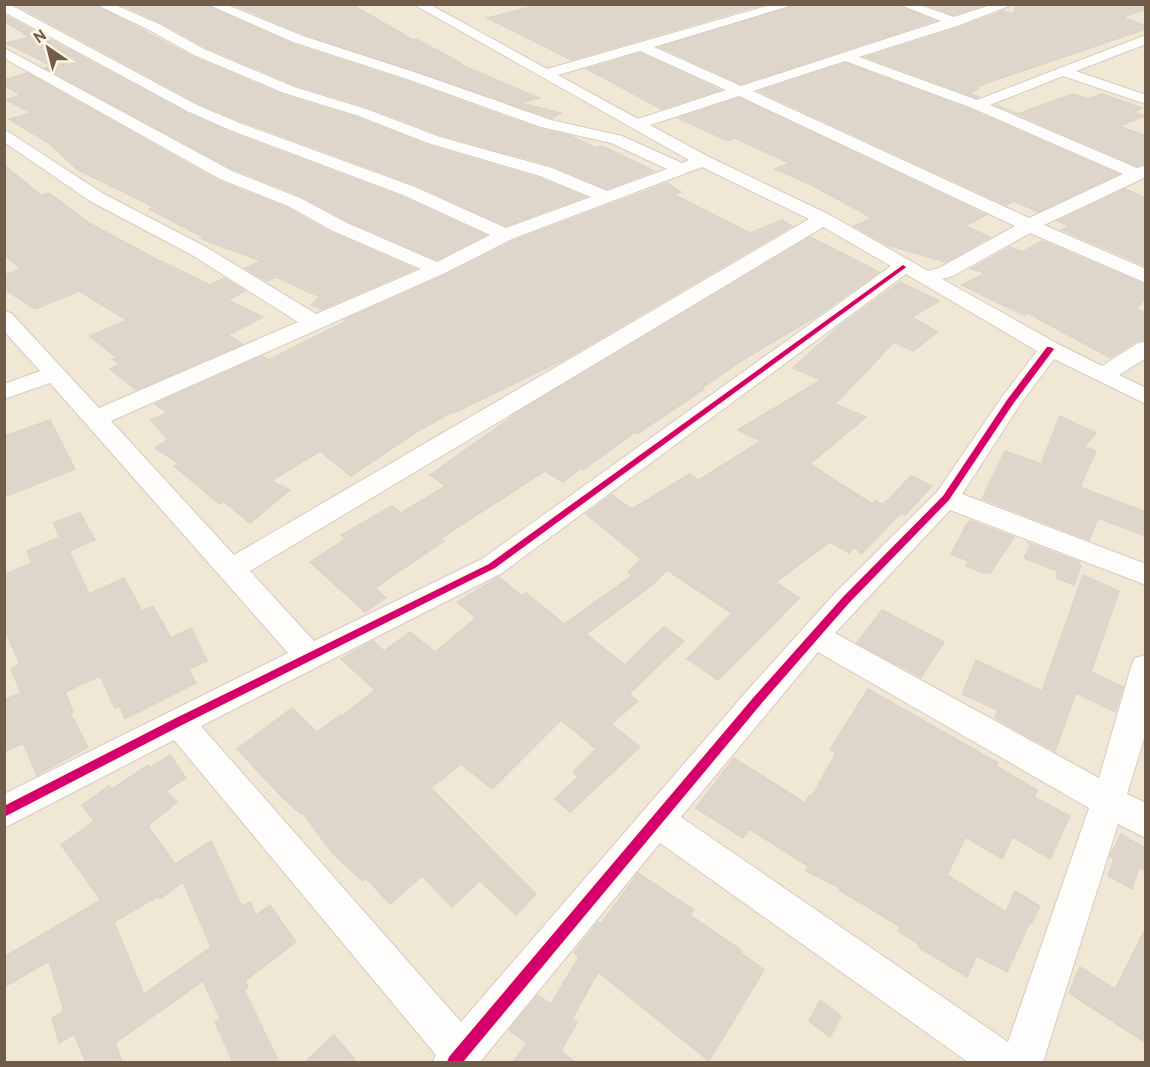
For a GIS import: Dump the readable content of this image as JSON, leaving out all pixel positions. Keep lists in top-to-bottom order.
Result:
{
  "north": "top left"
}
